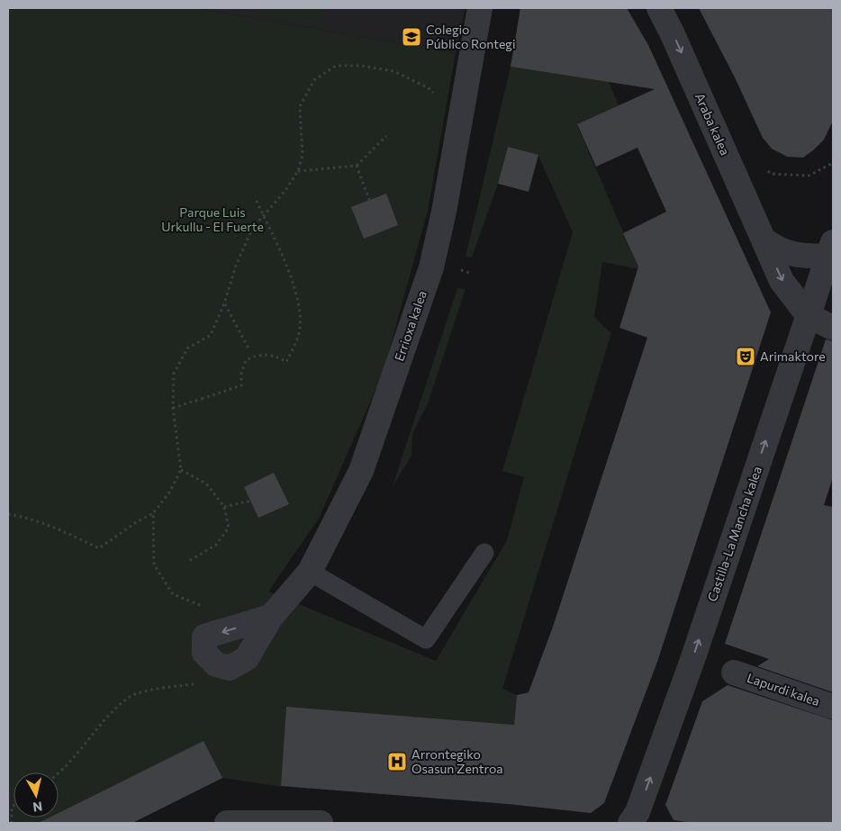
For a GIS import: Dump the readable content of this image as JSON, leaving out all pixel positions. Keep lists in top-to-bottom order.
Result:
{
  "streets": {
    "street": [
      "Araba kalea",
      "Errioxa kalea",
      "Castilla-La Mancha kalea",
      "Lapurdi kalea"
    ]
  },
  "crossings": [
    ["Araba kalea", "Castilla-La Mancha kalea"]
  ],
  "one_way": ["Araba kalea", "Castilla-La Mancha kalea"],
  "parks": ["Parque Luis Urkullu - El Fuerte"],
  "places": {
    "school or university": ["Colegio Público Rontegi"],
    "theatre": ["Arimaktore"],
    "hospital": ["Arrontegiko Osasun Zentroa"]
  },
  "north": "bottom"
}
